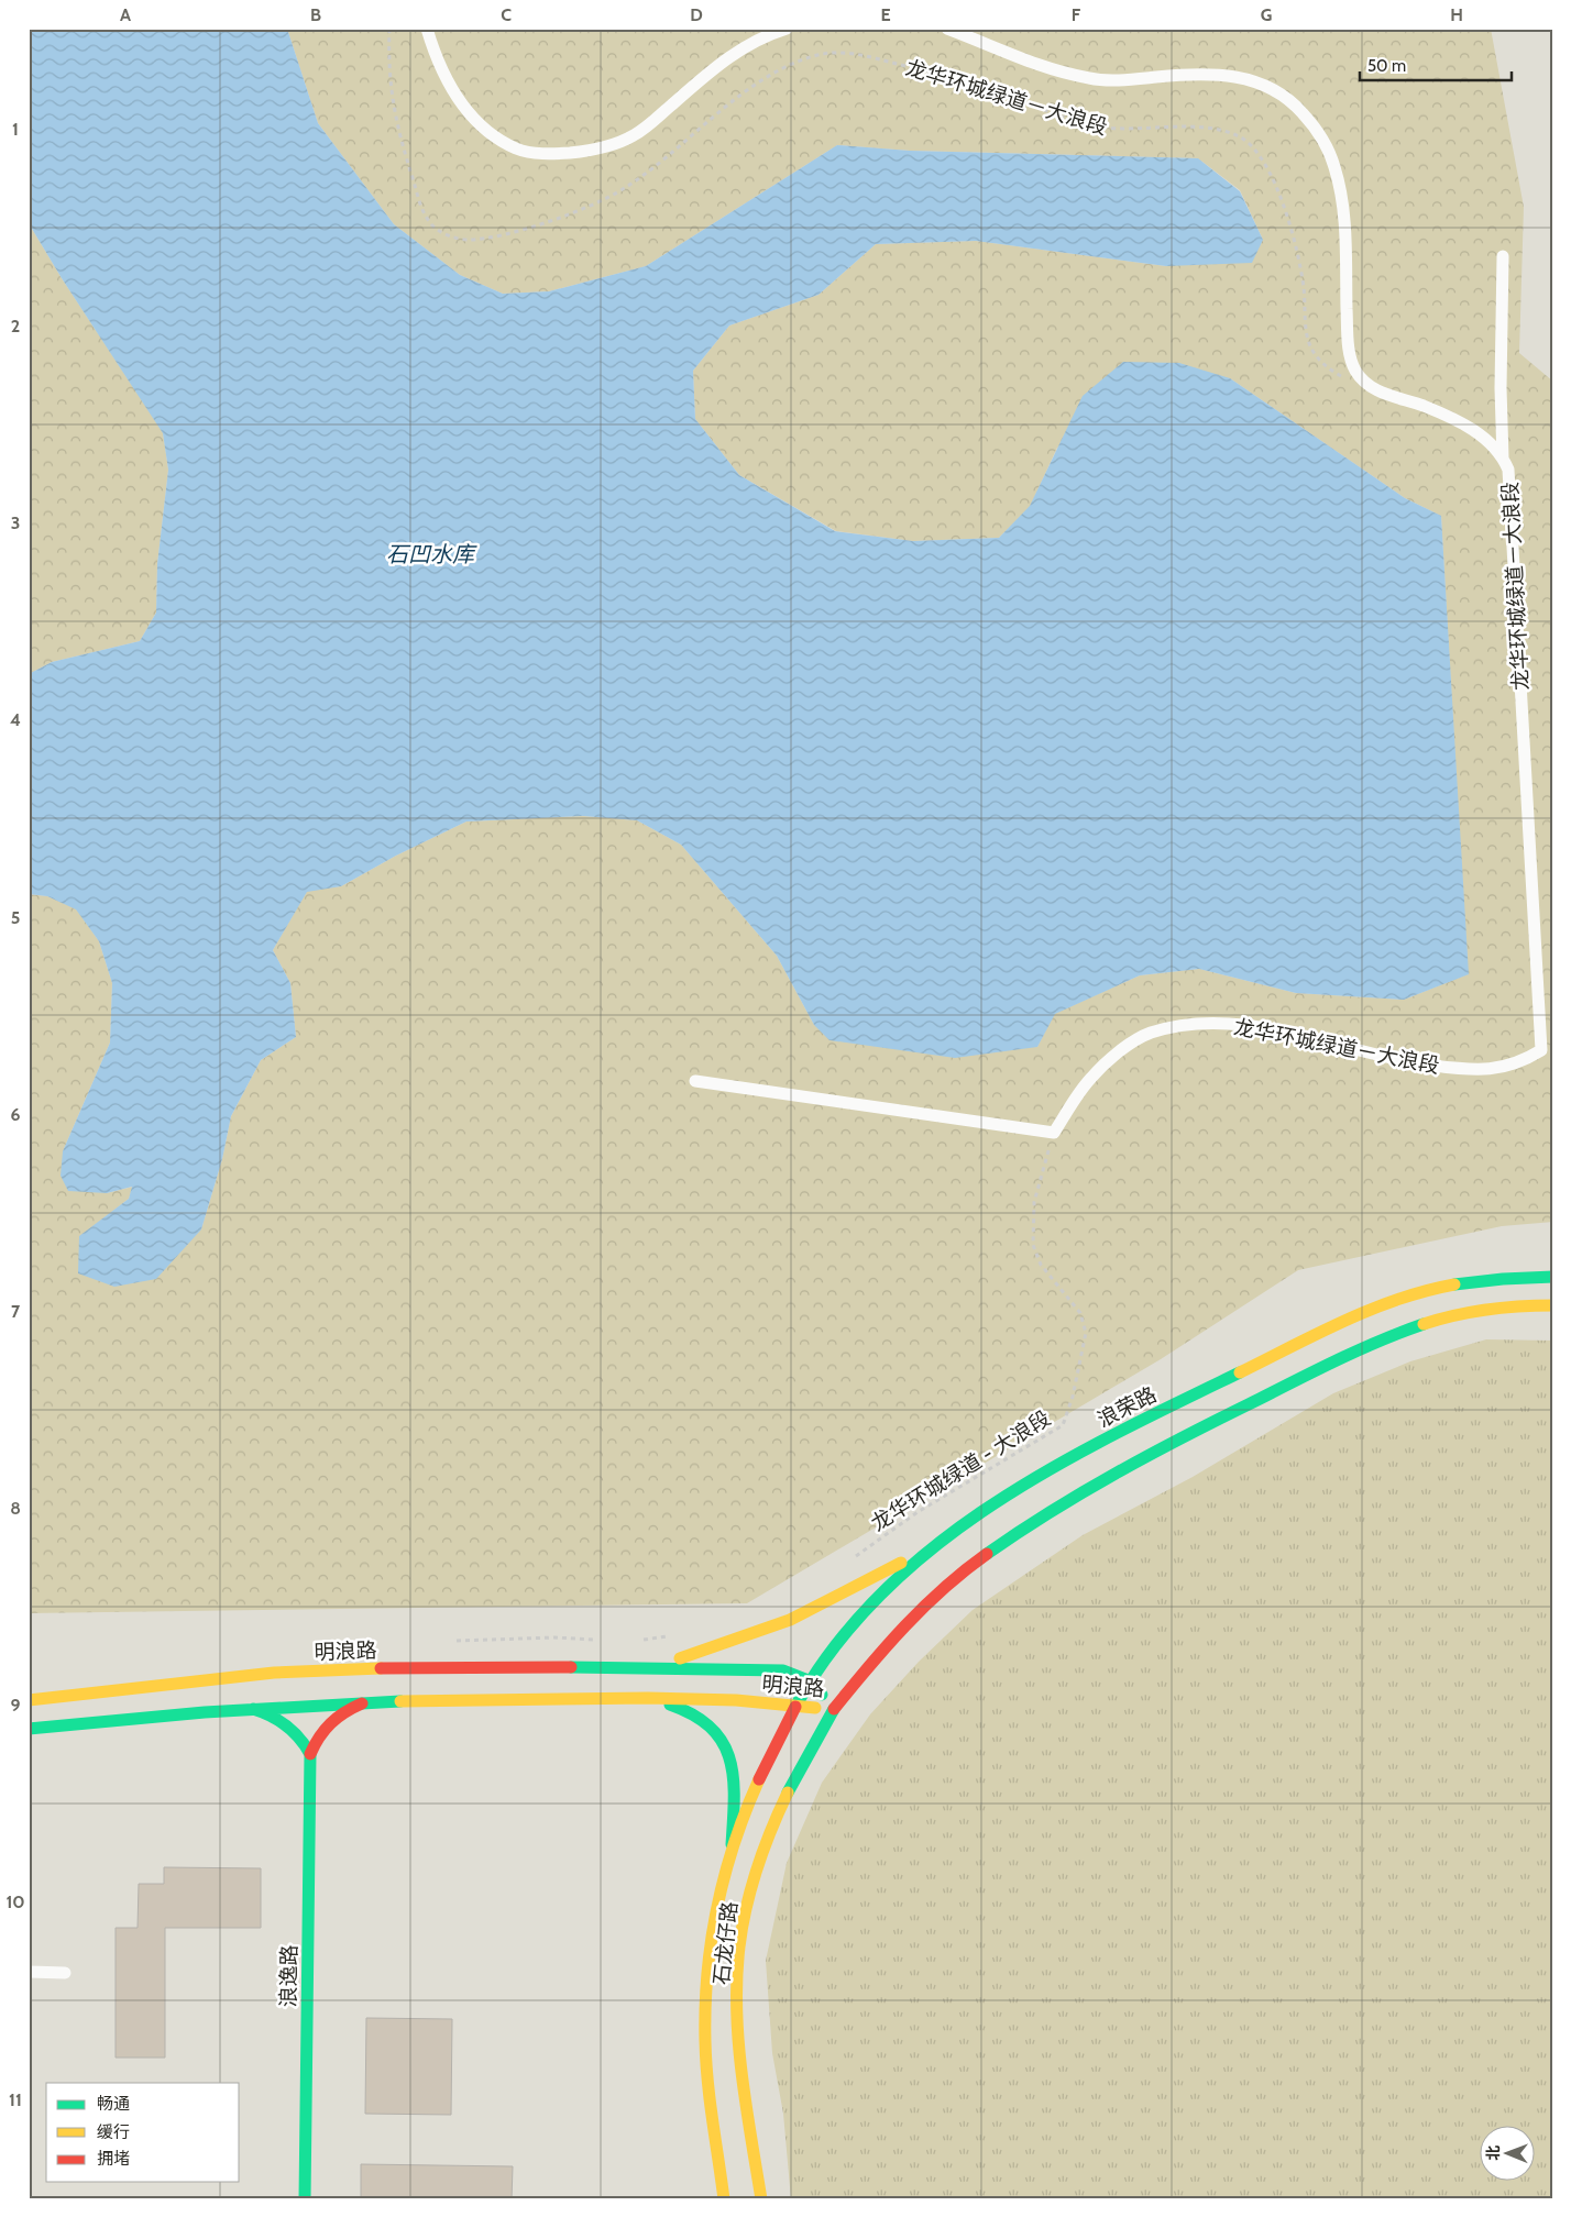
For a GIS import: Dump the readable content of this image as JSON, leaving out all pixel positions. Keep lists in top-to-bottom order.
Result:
{
  "streets": {
    "main road": [
      "浪荣路",
      "明浪路",
      "石龙仔路",
      "浪逸路"
    ],
    "lane": ["龙华环城绿道－大浪段"],
    "path": ["龙华环城绿道 - 大浪段"]
  },
  "crossings": [
    ["龙华环城绿道－大浪段", "龙华环城绿道 - 大浪段"],
    ["浪荣路", "明浪路"],
    ["浪荣路", "石龙仔路"],
    ["明浪路", "石龙仔路"]
  ],
  "water": ["石凹水库"],
  "legend": ["畅通", "缓行", "拥堵"],
  "scale_bar": "50 m",
  "north": "left",
  "grid": {
    "columns": [
      "A",
      "B",
      "C",
      "D",
      "E",
      "F",
      "G",
      "H"
    ],
    "rows": [
      "1",
      "2",
      "3",
      "4",
      "5",
      "6",
      "7",
      "8",
      "9",
      "10",
      "11"
    ]
  }
}
